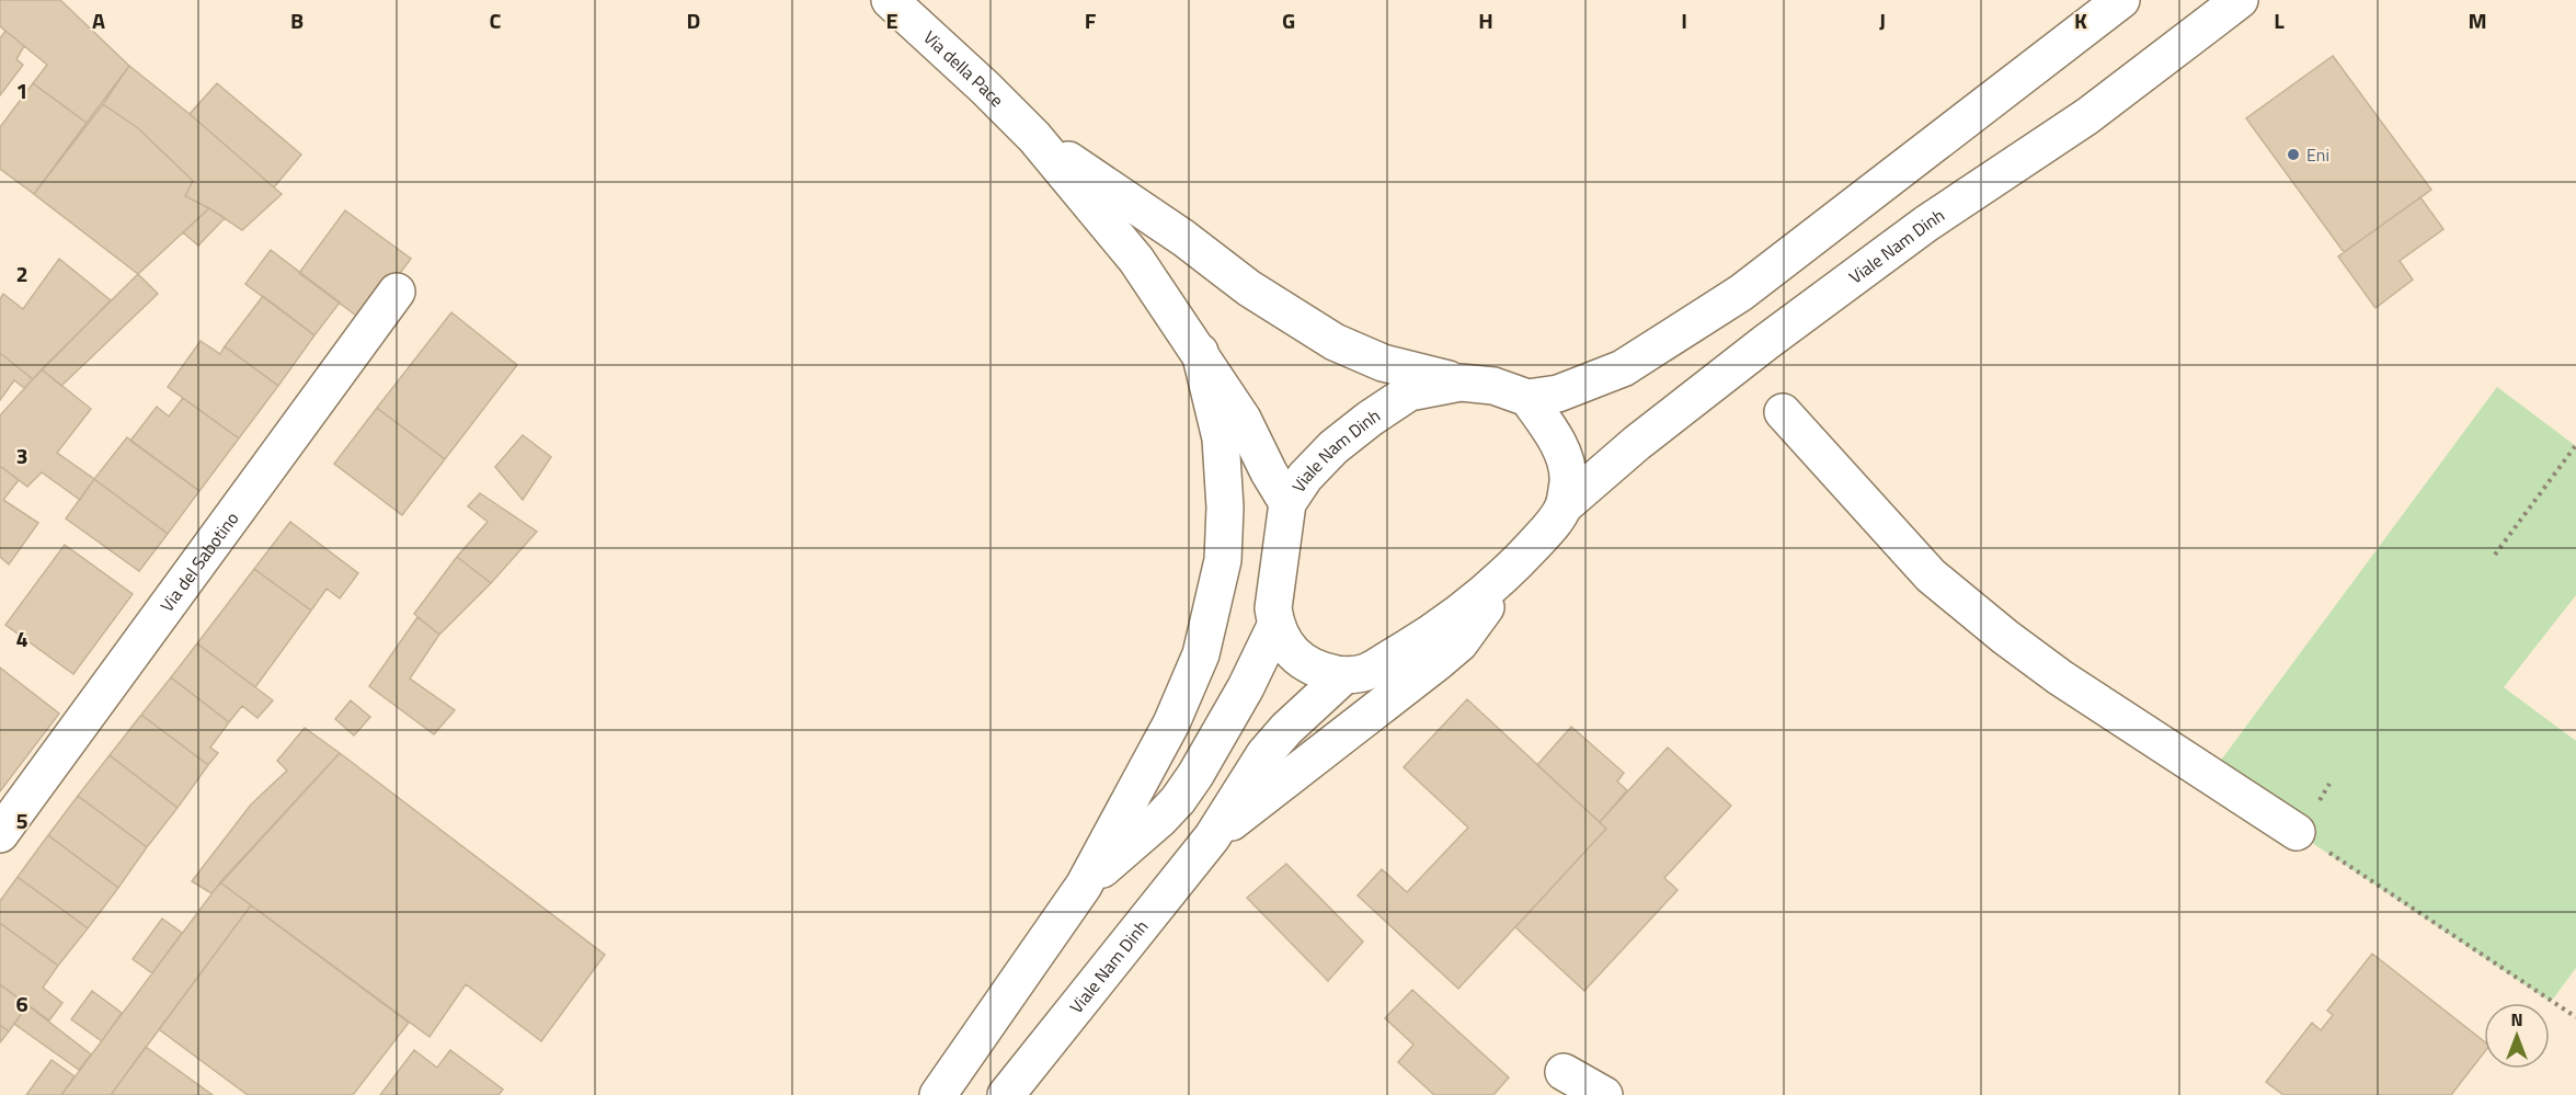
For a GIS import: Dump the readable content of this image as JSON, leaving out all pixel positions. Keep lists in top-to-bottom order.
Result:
{
  "streets": {
    "main road": ["Via della Pace", "Viale Nam Dinh", "Via del Sabotino"]
  },
  "places": ["Eni"],
  "north": "top",
  "grid": {
    "columns": [
      "A",
      "B",
      "C",
      "D",
      "E",
      "F",
      "G",
      "H",
      "I",
      "J",
      "K",
      "L",
      "M"
    ],
    "rows": [
      "1",
      "2",
      "3",
      "4",
      "5",
      "6"
    ]
  }
}
